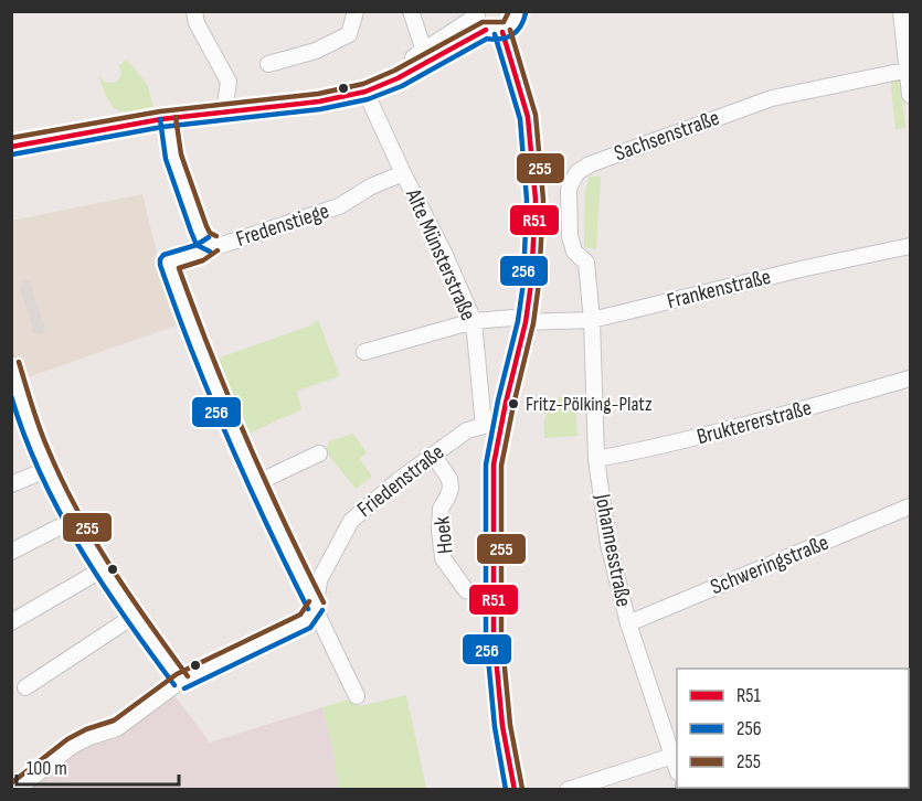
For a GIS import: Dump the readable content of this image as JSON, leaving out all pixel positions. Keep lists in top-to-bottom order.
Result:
{
  "streets": {
    "street": [
      "Sachsenstraße",
      "Fredenstiege",
      "Alte Münsterstraße",
      "Frankenstraße",
      "Bruktererstraße",
      "Friedenstraße",
      "Hoek",
      "Johannesstraße",
      "Schweringstraße"
    ]
  },
  "crossings": [
    ["Sachsenstraße", "Frankenstraße"],
    ["Sachsenstraße", "Johannesstraße"],
    ["Fredenstiege", "Alte Münsterstraße"],
    ["Alte Münsterstraße", "Frankenstraße"],
    ["Alte Münsterstraße", "Friedenstraße"],
    ["Frankenstraße", "Johannesstraße"],
    ["Bruktererstraße", "Johannesstraße"],
    ["Friedenstraße", "Hoek"],
    ["Johannesstraße", "Schweringstraße"]
  ],
  "places": ["Fritz-Pölking-Platz"],
  "lines": ["transit line 255", "transit line 256", "transit line R51"],
  "legend": ["R51", "256", "255"],
  "scale_bar": "100 m"
}
